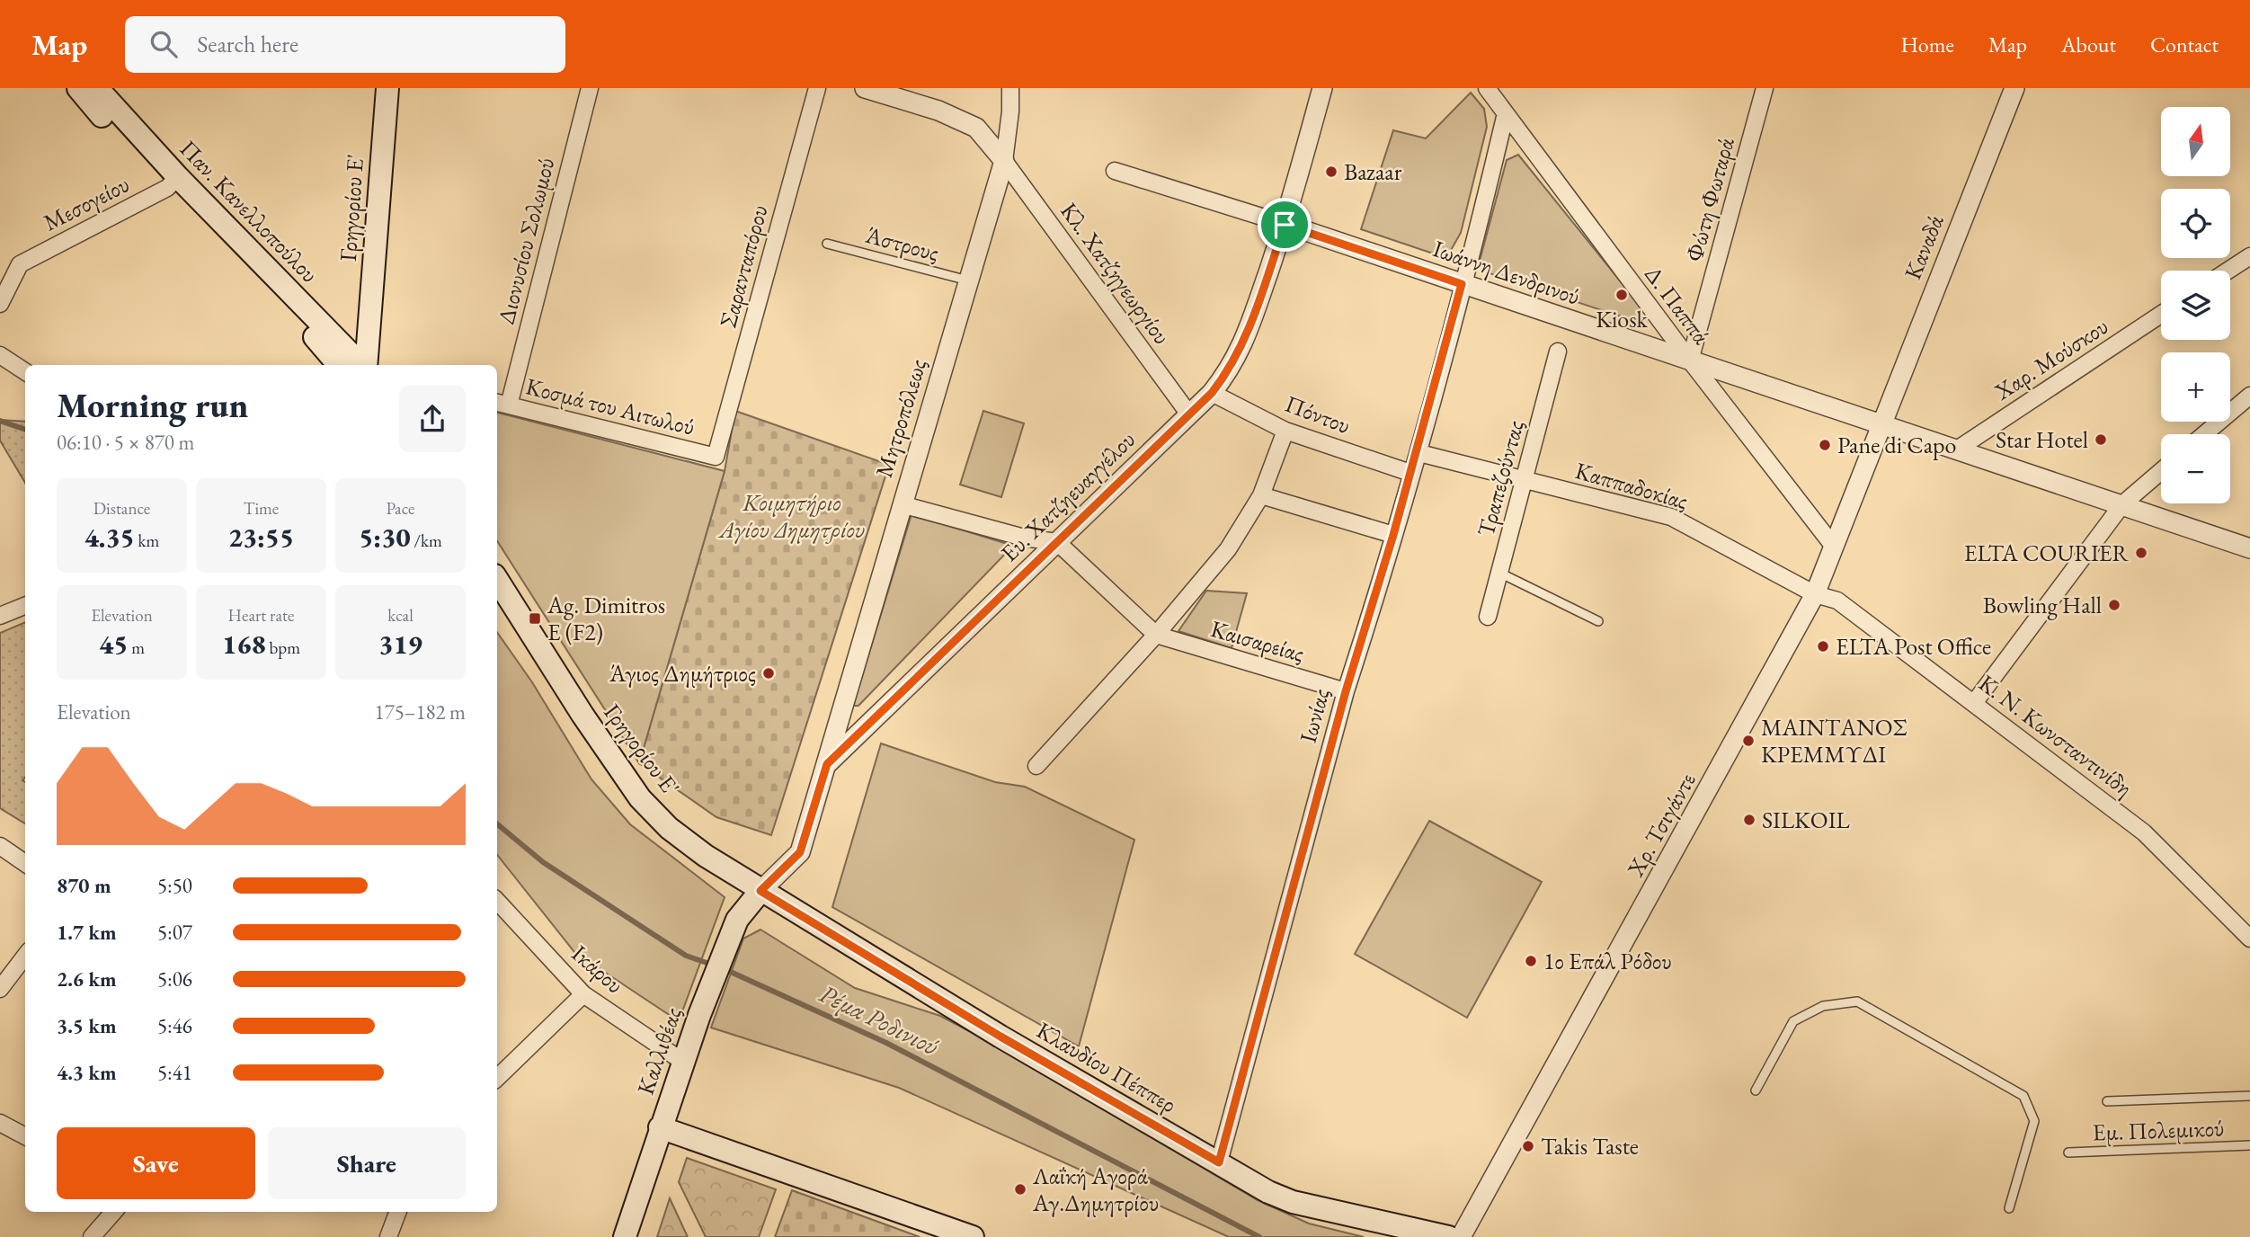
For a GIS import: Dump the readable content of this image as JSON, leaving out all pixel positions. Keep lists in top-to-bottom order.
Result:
{
  "streets": {
    "main road": [
      "Γρηγορίου Ε'",
      "Παν. Κανελλοπούλου",
      "Καλλιθέας",
      "Κλαυδίου Πέππερ"
    ],
    "street": [
      "Φώτη Φωταρά",
      "Μεσογείου",
      "Διονυσίου Σολωμού",
      "Καναδά",
      "Σαρανταπόρου",
      "Ιωάννη Δενδρινού",
      "Κλ. Χατζηγεωργίου",
      "Δ. Παππά",
      "Χαρ. Μούσκου",
      "Κοσμά του Αιτωλού",
      "Πόντου",
      "Μητροπόλεως",
      "Τραπεζούντας",
      "Καππαδοκίας",
      "Ευ. Χατζηευαγγέλου",
      "Καισαρείας",
      "Ιωνίας",
      "Κ. Ν. Κωνσταντινίδη",
      "Χρ. Τσιγάντε",
      "Ικάρου"
    ],
    "lane": ["Άστρους", "Εμ. Πολεμικού"]
  },
  "crossings": [
    ["Φώτη Φωταρά", "Ιωάννη Δενδρινού"],
    ["Φώτη Φωταρά", "Δ. Παππά"],
    ["Μεσογείου", "Παν. Κανελλοπούλου"],
    ["Γρηγορίου Ε'", "Μητροπόλεως"],
    ["Γρηγορίου Ε'", "Καλλιθέας"],
    ["Γρηγορίου Ε'", "Κλαυδίου Πέππερ"],
    ["Διονυσίου Σολωμού", "Κοσμά του Αιτωλού"],
    ["Άστρους", "Μητροπόλεως"],
    ["Καναδά", "Ιωάννη Δενδρινού"],
    ["Καναδά", "Χρ. Τσιγάντε"],
    ["Σαρανταπόρου", "Κοσμά του Αιτωλού"],
    ["Ιωάννη Δενδρινού", "Δ. Παππά"],
    ["Ιωάννη Δενδρινού", "Χαρ. Μούσκου"],
    ["Ιωάννη Δενδρινού", "Ευ. Χατζηευαγγέλου"],
    ["Ιωάννη Δενδρινού", "Ιωνίας"],
    ["Ιωάννη Δενδρινού", "Χρ. Τσιγάντε"],
    ["Κλ. Χατζηγεωργίου", "Μητροπόλεως"],
    ["Κλ. Χατζηγεωργίου", "Ευ. Χατζηευαγγέλου"],
    ["Δ. Παππά", "Ιωνίας"],
    ["Δ. Παππά", "Χρ. Τσιγάντε"],
    ["Πόντου", "Ευ. Χατζηευαγγέλου"],
    ["Πόντου", "Καισαρείας"],
    ["Πόντου", "Ιωνίας"],
    ["Μητροπόλεως", "Ευ. Χατζηευαγγέλου"],
    ["Μητροπόλεως", "Καλλιθέας"],
    ["Μητροπόλεως", "Κλαυδίου Πέππερ"],
    ["Τραπεζούντας", "Καππαδοκίας"],
    ["Καππαδοκίας", "Κ. Ν. Κωνσταντινίδη"],
    ["Καππαδοκίας", "Χρ. Τσιγάντε"],
    ["Ευ. Χατζηευαγγέλου", "Καισαρείας"],
    ["Καισαρείας", "Ιωνίας"],
    ["Ιωνίας", "Κλαυδίου Πέππερ"],
    ["Κ. Ν. Κωνσταντινίδη", "Χρ. Τσιγάντε"],
    ["Ικάρου", "Καλλιθέας"],
    ["Καλλιθέας", "Κλαυδίου Πέππερ"]
  ],
  "water": ["Ρέμα Ροδινιού"],
  "parks": ["Κοιμητήριο Αγίου Δημητρίου"],
  "places": {
    "other": [
      "Bazaar",
      "Kiosk",
      "Star Hotel",
      "Pane di Capo",
      "ELTA COURIER",
      "Bowling Hall",
      "ELTA Post Office",
      "Άγιος Δημήτριος",
      "ΜΑΙΝΤΑΝΟΣ ΚΡΕΜΜΥΔΙ",
      "SILKOIL",
      "1ο Επάλ Ρόδου",
      "Takis Taste",
      "Λαΐκή Αγορά Αγ.Δημητρίου"
    ],
    "transit": ["Ag. Dimitros E (F2)"]
  },
  "north": "top",
  "page": {
    "header": "Map",
    "search": "Search here",
    "nav": [
      "Home",
      "Map",
      "About",
      "Contact"
    ],
    "map_buttons": ["+", "−"],
    "heading": ["Morning run", "06:10 · 5 × 870 m"],
    "stats": [
      ["Distance", "4.35 km"],
      ["Time", "23:55"],
      ["Pace", "5:30 /km"],
      ["Elevation", "45 m"],
      ["Heart rate", "168 bpm"],
      ["kcal", "319"]
    ],
    "chart": ["Elevation", "175–182 m"],
    "list": [
      {
        "name": "870 m",
        "note": "5:50"
      },
      {
        "name": "1.7 km",
        "note": "5:07"
      },
      {
        "name": "2.6 km",
        "note": "5:06"
      },
      {
        "name": "3.5 km",
        "note": "5:46"
      },
      {
        "name": "4.3 km",
        "note": "5:41"
      }
    ],
    "buttons": ["Save", "Share"]
  }
}
